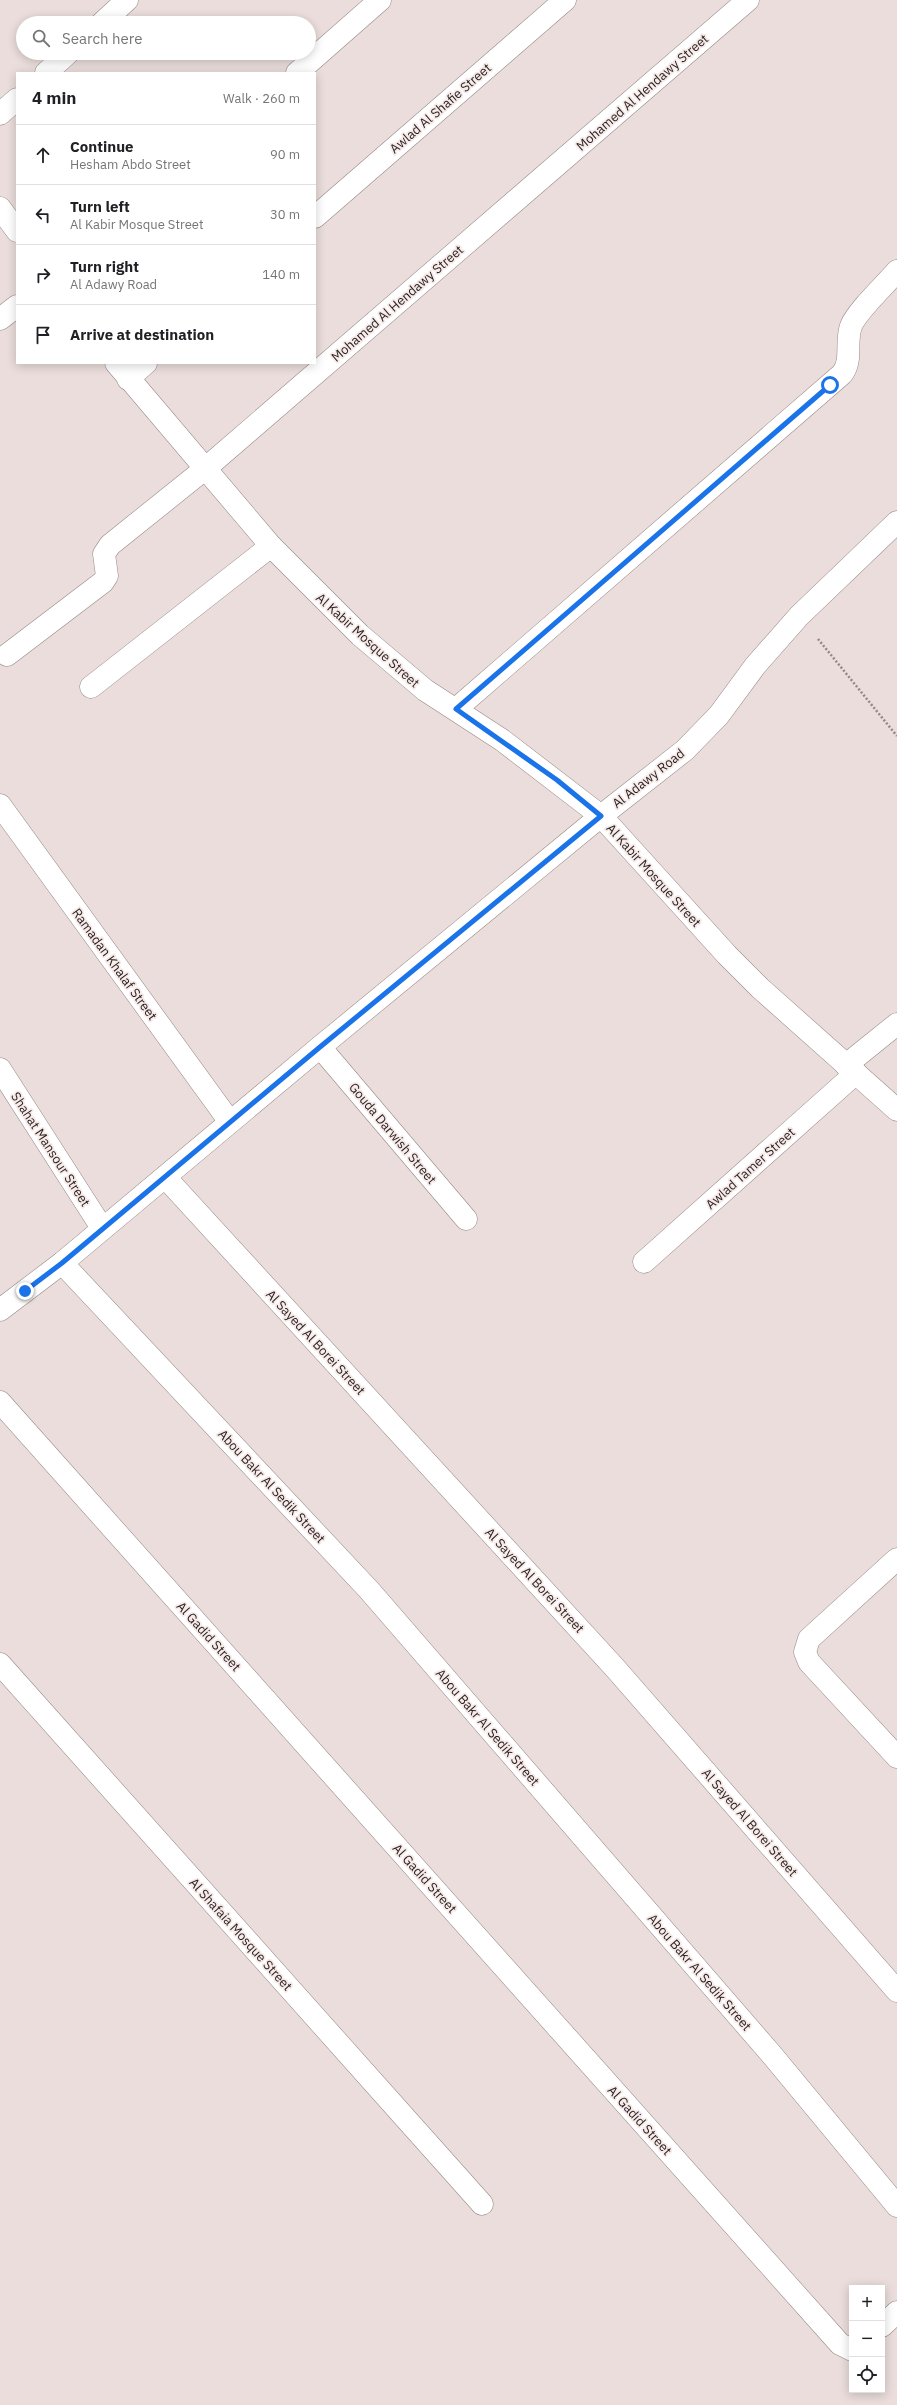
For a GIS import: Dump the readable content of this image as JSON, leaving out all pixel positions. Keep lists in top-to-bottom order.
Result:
{
  "streets": {
    "street": [
      "Mohamed Al Hendawy Street",
      "Awlad Al Shafie Street",
      "Al Kabir Mosque Street",
      "Al Adawy Road",
      "Ramadan Khalaf Street",
      "Gouda Darwish Street",
      "Shahat Mansour Street",
      "Awlad Tamer Street",
      "Al Sayed Al Borei Street",
      "Abou Bakr Al Sedik Street",
      "Al Gadid Street",
      "Al Shafaia Mosque Street"
    ]
  },
  "crossings": [
    ["Mohamed Al Hendawy Street", "Al Kabir Mosque Street"],
    ["Al Kabir Mosque Street", "Al Adawy Road"],
    ["Al Kabir Mosque Street", "Awlad Tamer Street"],
    ["Al Adawy Road", "Ramadan Khalaf Street"],
    ["Al Adawy Road", "Gouda Darwish Street"],
    ["Al Adawy Road", "Shahat Mansour Street"],
    ["Al Adawy Road", "Al Sayed Al Borei Street"],
    ["Al Adawy Road", "Abou Bakr Al Sedik Street"]
  ],
  "page": {
    "search": "Search here",
    "heading": ["4 min", "Walk · 260 m"],
    "list": [
      ["Continue", "Hesham Abdo Street", "90 m"],
      ["Turn left", "Al Kabir Mosque Street", "30 m"],
      ["Turn right", "Al Adawy Road", "140 m"],
      "Arrive at destination"
    ],
    "map_buttons": ["+", "−"]
  }
}
